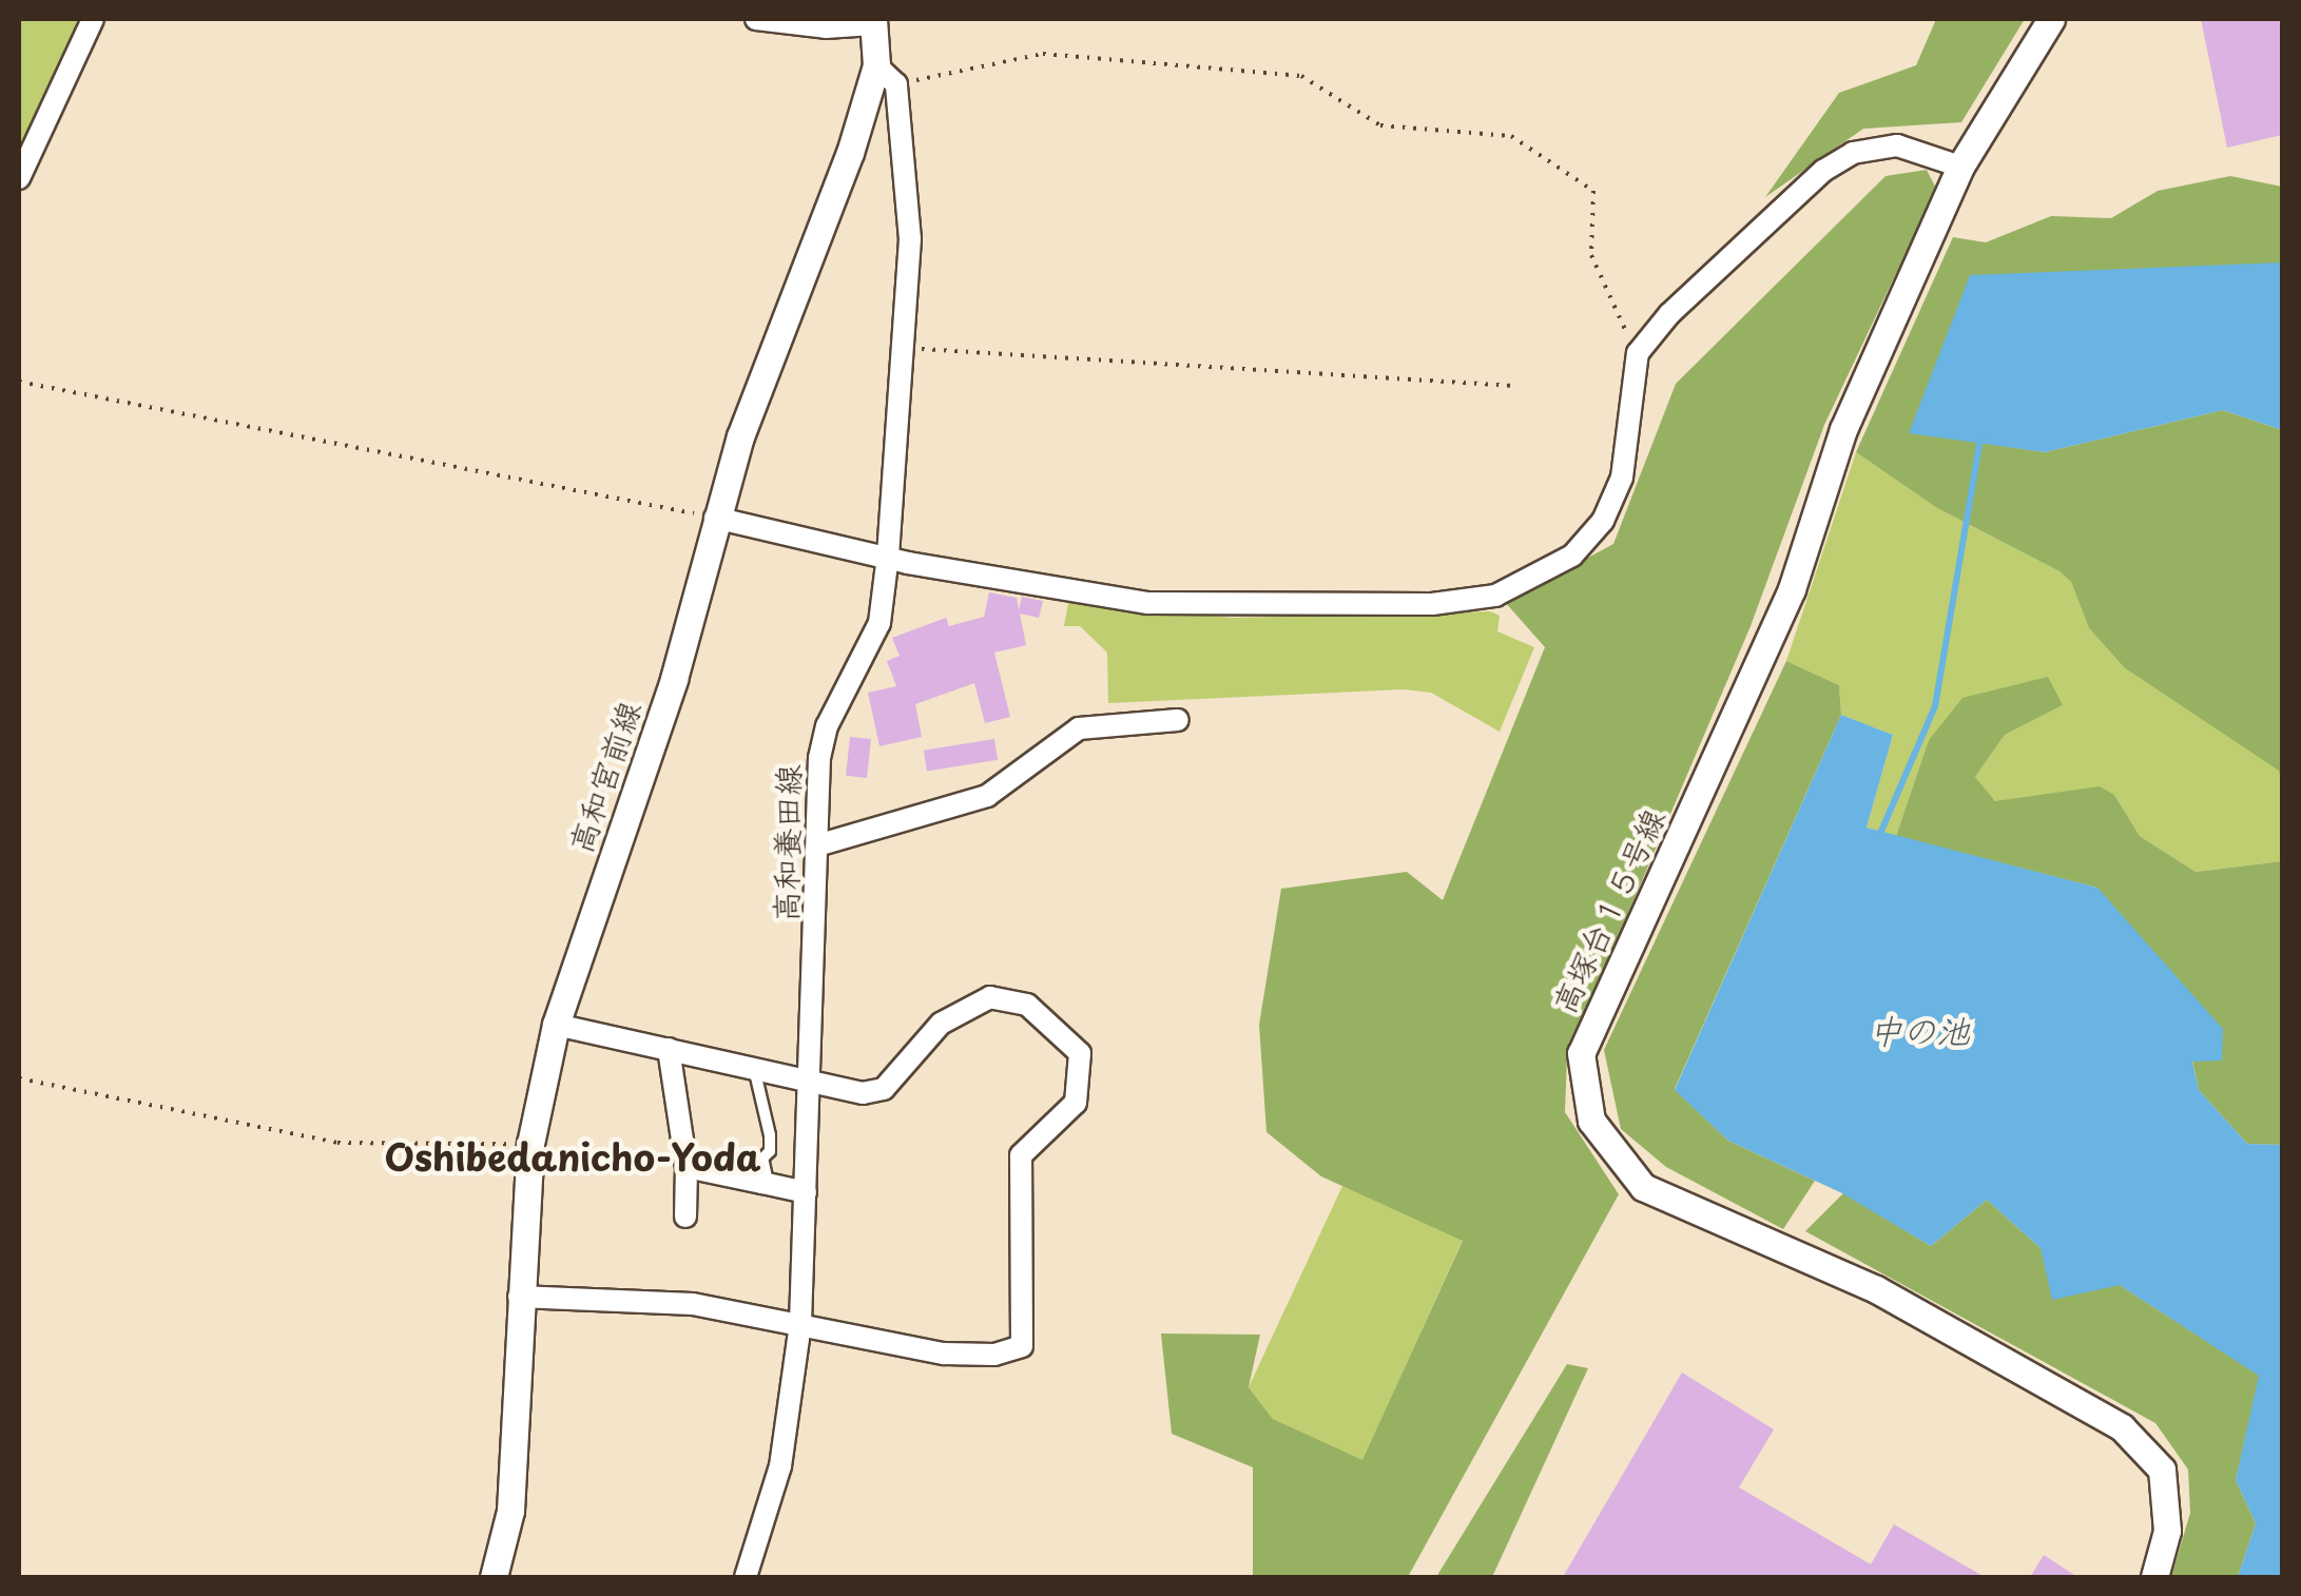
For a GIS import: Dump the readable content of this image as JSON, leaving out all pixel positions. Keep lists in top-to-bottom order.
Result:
{
  "streets": {
    "street": ["高和宮前線", "高和養田線", "高塚台１５号線"]
  },
  "districts": ["Oshibedanicho-Yoda"],
  "water": ["中の池"]
}
